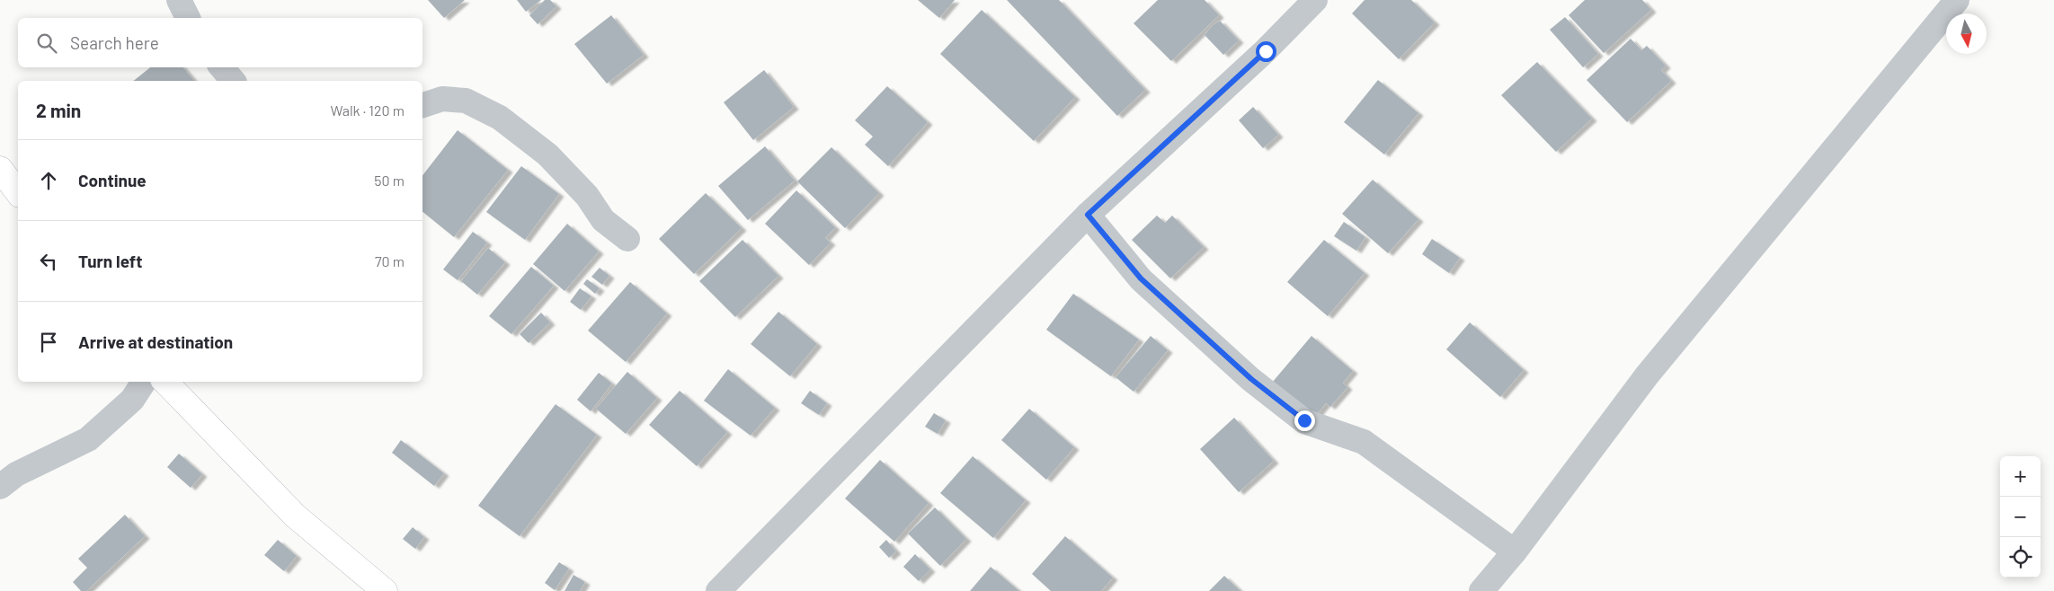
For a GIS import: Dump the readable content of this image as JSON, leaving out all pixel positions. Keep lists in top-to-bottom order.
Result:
{
  "north": "bottom",
  "page": {
    "search": "Search here",
    "heading": ["2 min", "Walk · 120 m"],
    "list": [
      ["Continue", "50 m"],
      ["Turn left", "70 m"],
      "Arrive at destination"
    ],
    "map_buttons": ["+", "−"]
  }
}
